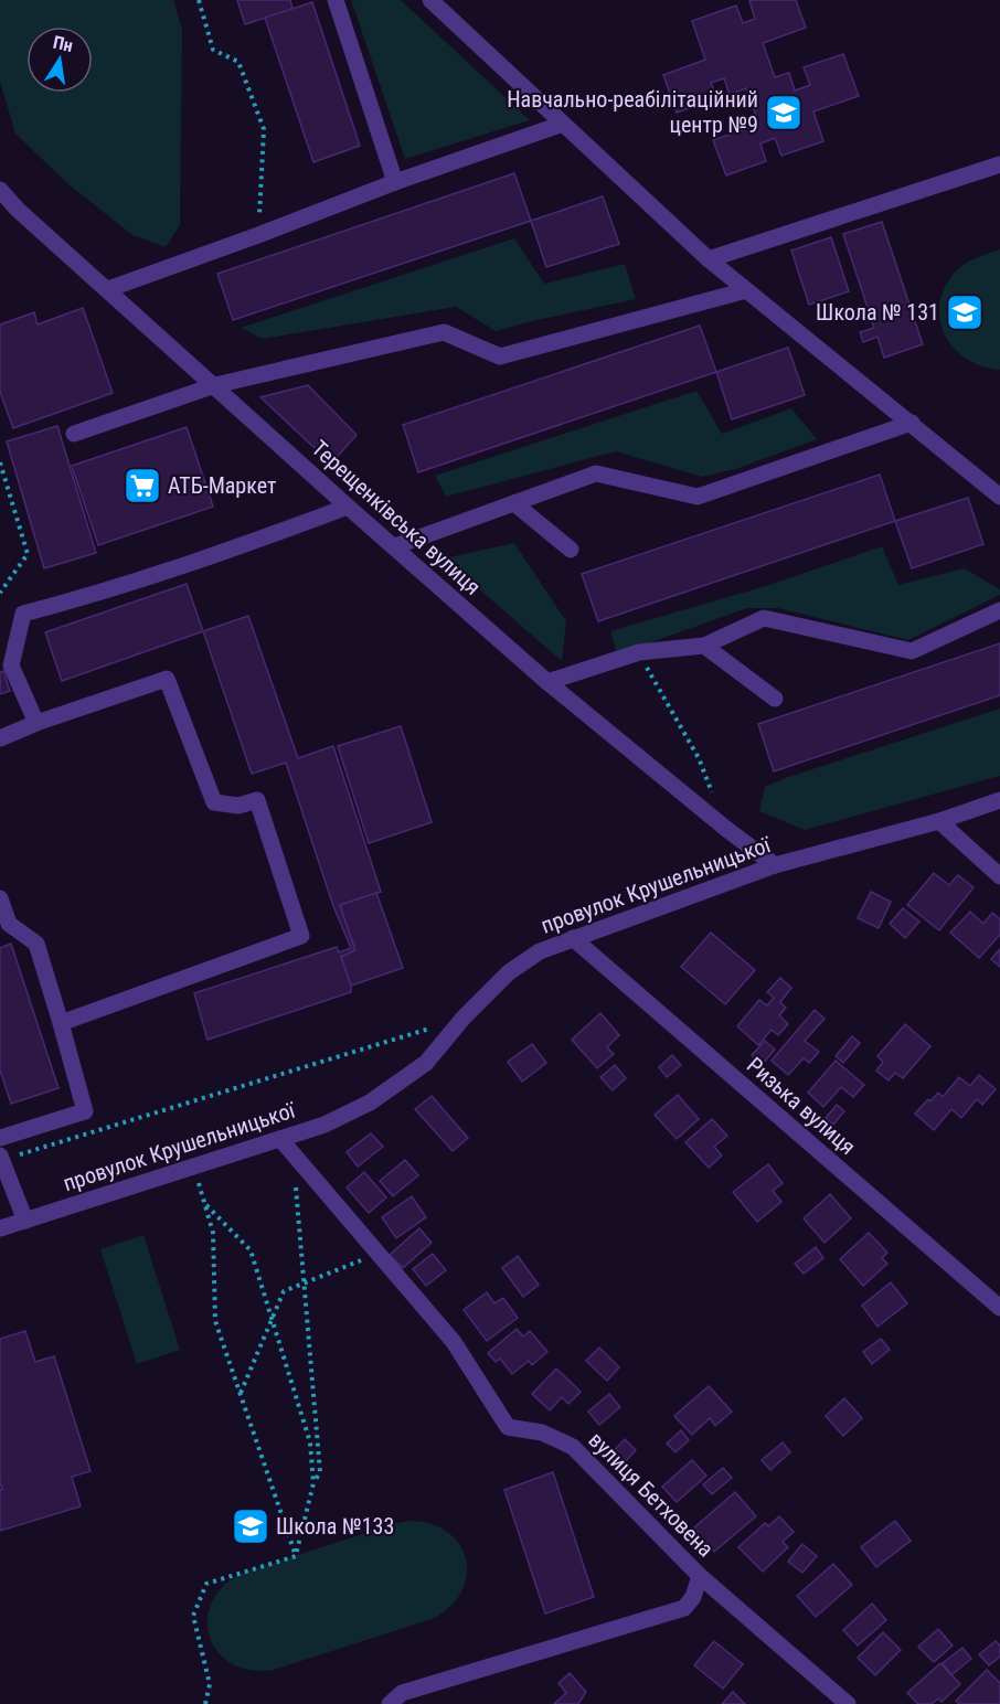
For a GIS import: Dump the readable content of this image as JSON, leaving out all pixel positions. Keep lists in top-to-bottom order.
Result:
{
  "streets": {
    "street": [
      "Терещенківська вулиця",
      "провулок Крушельницької",
      "Ризька вулиця",
      "вулиця Бетховена"
    ]
  },
  "crossings": [
    ["Терещенківська вулиця", "провулок Крушельницької"],
    ["провулок Крушельницької", "Ризька вулиця"],
    ["провулок Крушельницької", "вулиця Бетховена"]
  ],
  "places": {
    "school or university": ["Навчально-реабілітаційний центр №9", "Школа № 131", "Школа №133"],
    "supermarket": ["АТБ-Маркет"]
  },
  "north": "top"
}
